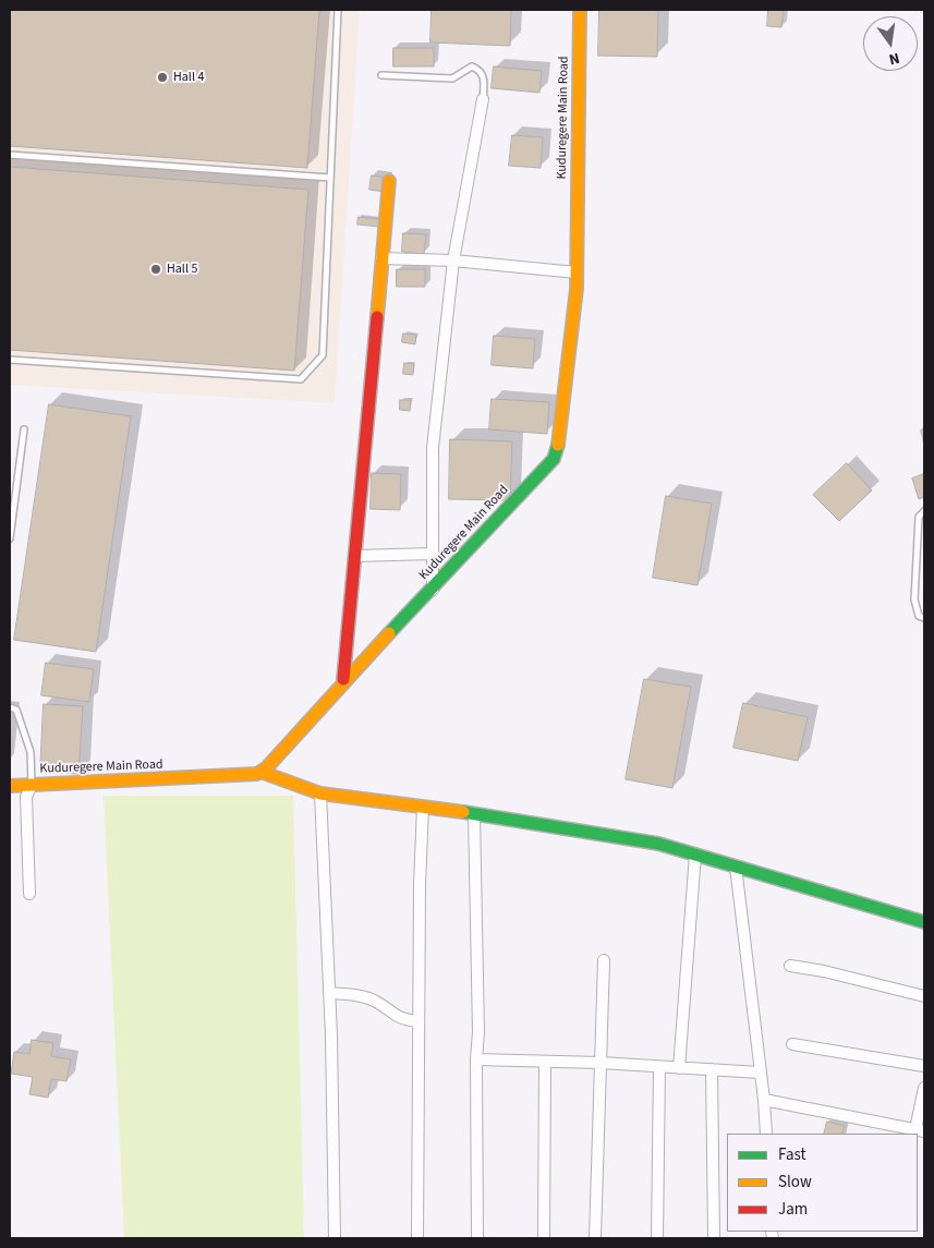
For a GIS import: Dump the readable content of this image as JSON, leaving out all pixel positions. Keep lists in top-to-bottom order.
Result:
{
  "streets": {
    "street": ["Kuduregere Main Road"]
  },
  "places": ["Hall 4", "Hall 5"],
  "legend": ["Fast", "Slow", "Jam"],
  "north": "bottom"
}
